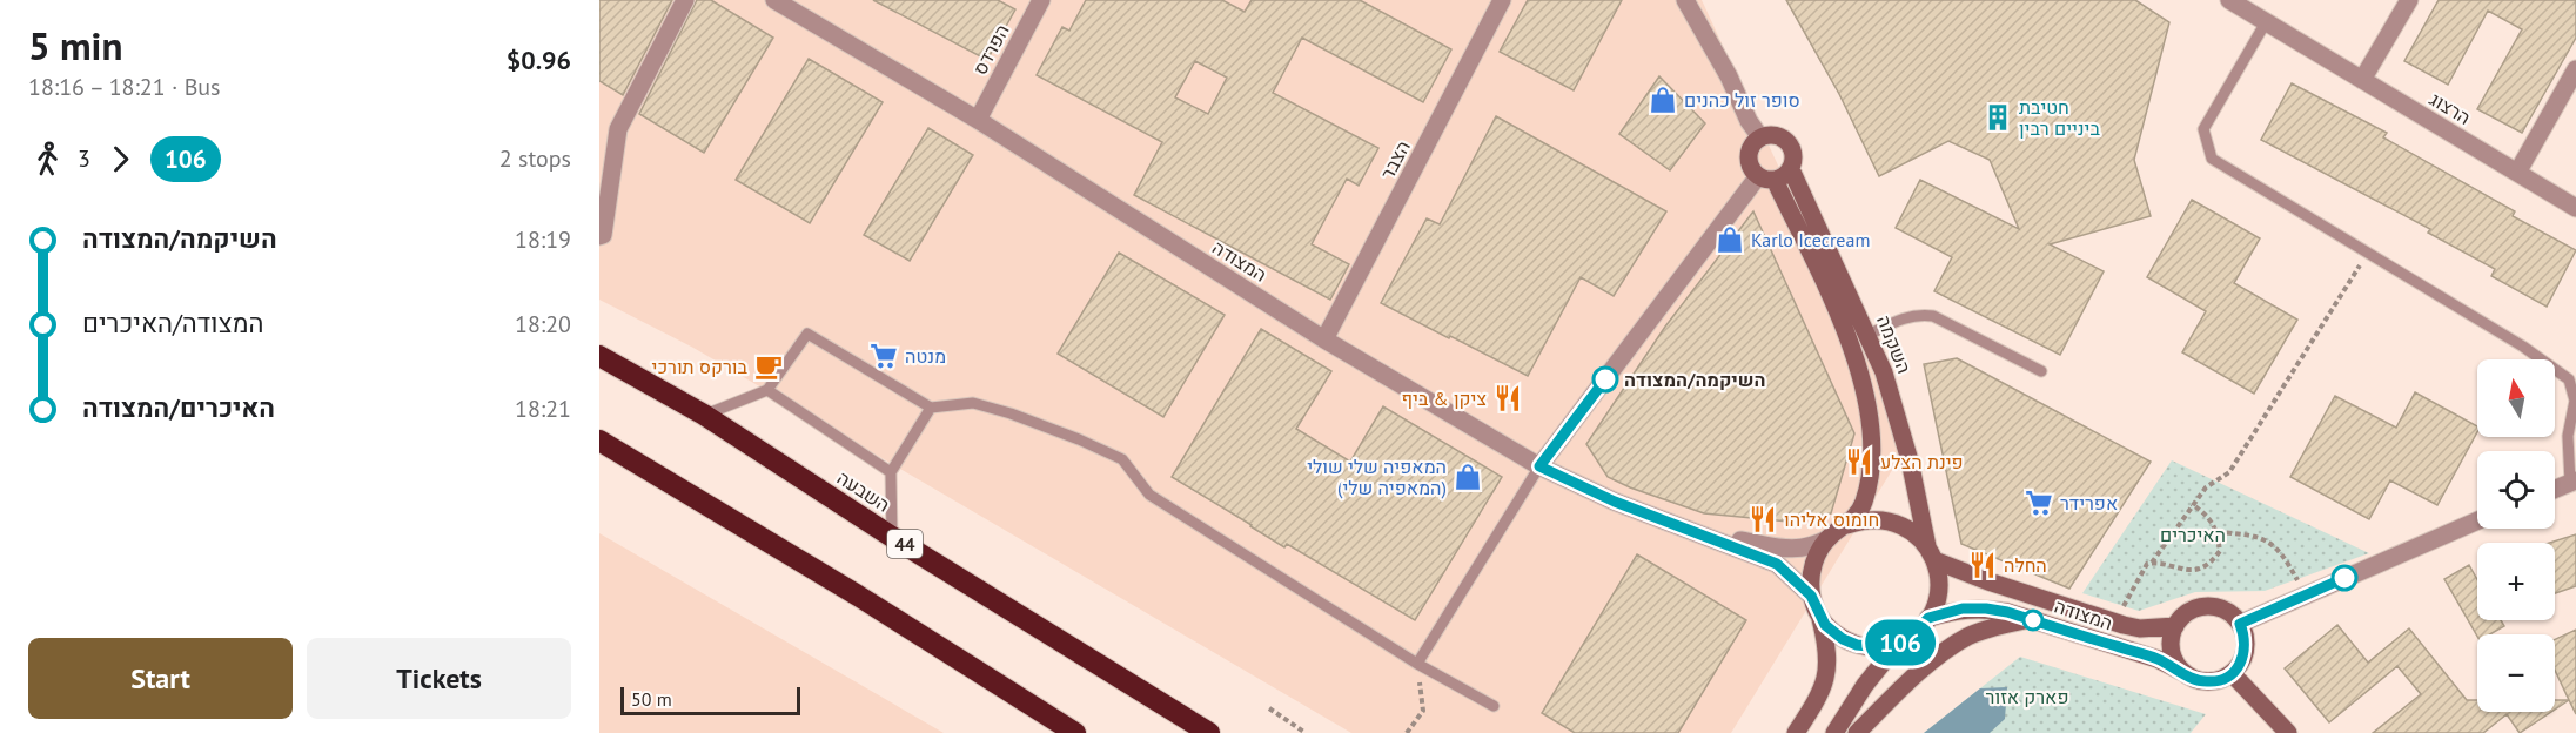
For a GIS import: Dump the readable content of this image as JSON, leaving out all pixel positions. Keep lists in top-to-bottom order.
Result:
{
  "streets": {
    "highway": ["השבעה", "44"],
    "street": [
      "הפרדס",
      "הרצוג",
      "הצבר",
      "המצודה",
      "השקמה"
    ]
  },
  "crossings": [
    ["הפרדס", "המצודה"],
    ["הצבר", "המצודה"],
    ["המצודה", "השקמה"]
  ],
  "parks": ["האיכרים", "פארק אזור"],
  "places": {
    "shop": ["סופר זול כהנים", "Karlo Icecream", "המאפיה שלי שולי (המאפיה שלי)"],
    "building": ["חטיבת ביניים רבין"],
    "supermarket": ["מנטה", "אפרידר"],
    "cafe": ["בורקס תורכי"],
    "other": ["השיקמה/המצודה"],
    "restaurant": [
      "ציקן & ביף",
      "פינת הצלע",
      "חומוס אליהו",
      "החלה"
    ]
  },
  "lines": ["bus line 106"],
  "scale_bar": "50 m",
  "north": "top",
  "page": {
    "heading": ["5 min", "18:16 – 18:21 · Bus", "$0.96"],
    "on_map": "106",
    "legs": ["3", "106", "2 stops"],
    "list": [
      {
        "name": "השיקמה/המצודה",
        "value": "18:19"
      },
      {
        "name": "המצודה/האיכרים",
        "value": "18:20"
      },
      {
        "name": "האיכרים/המצודה",
        "value": "18:21"
      }
    ],
    "map_buttons": ["+", "−"],
    "buttons": ["Start", "Tickets"],
    "scale": "50 m"
  }
}
